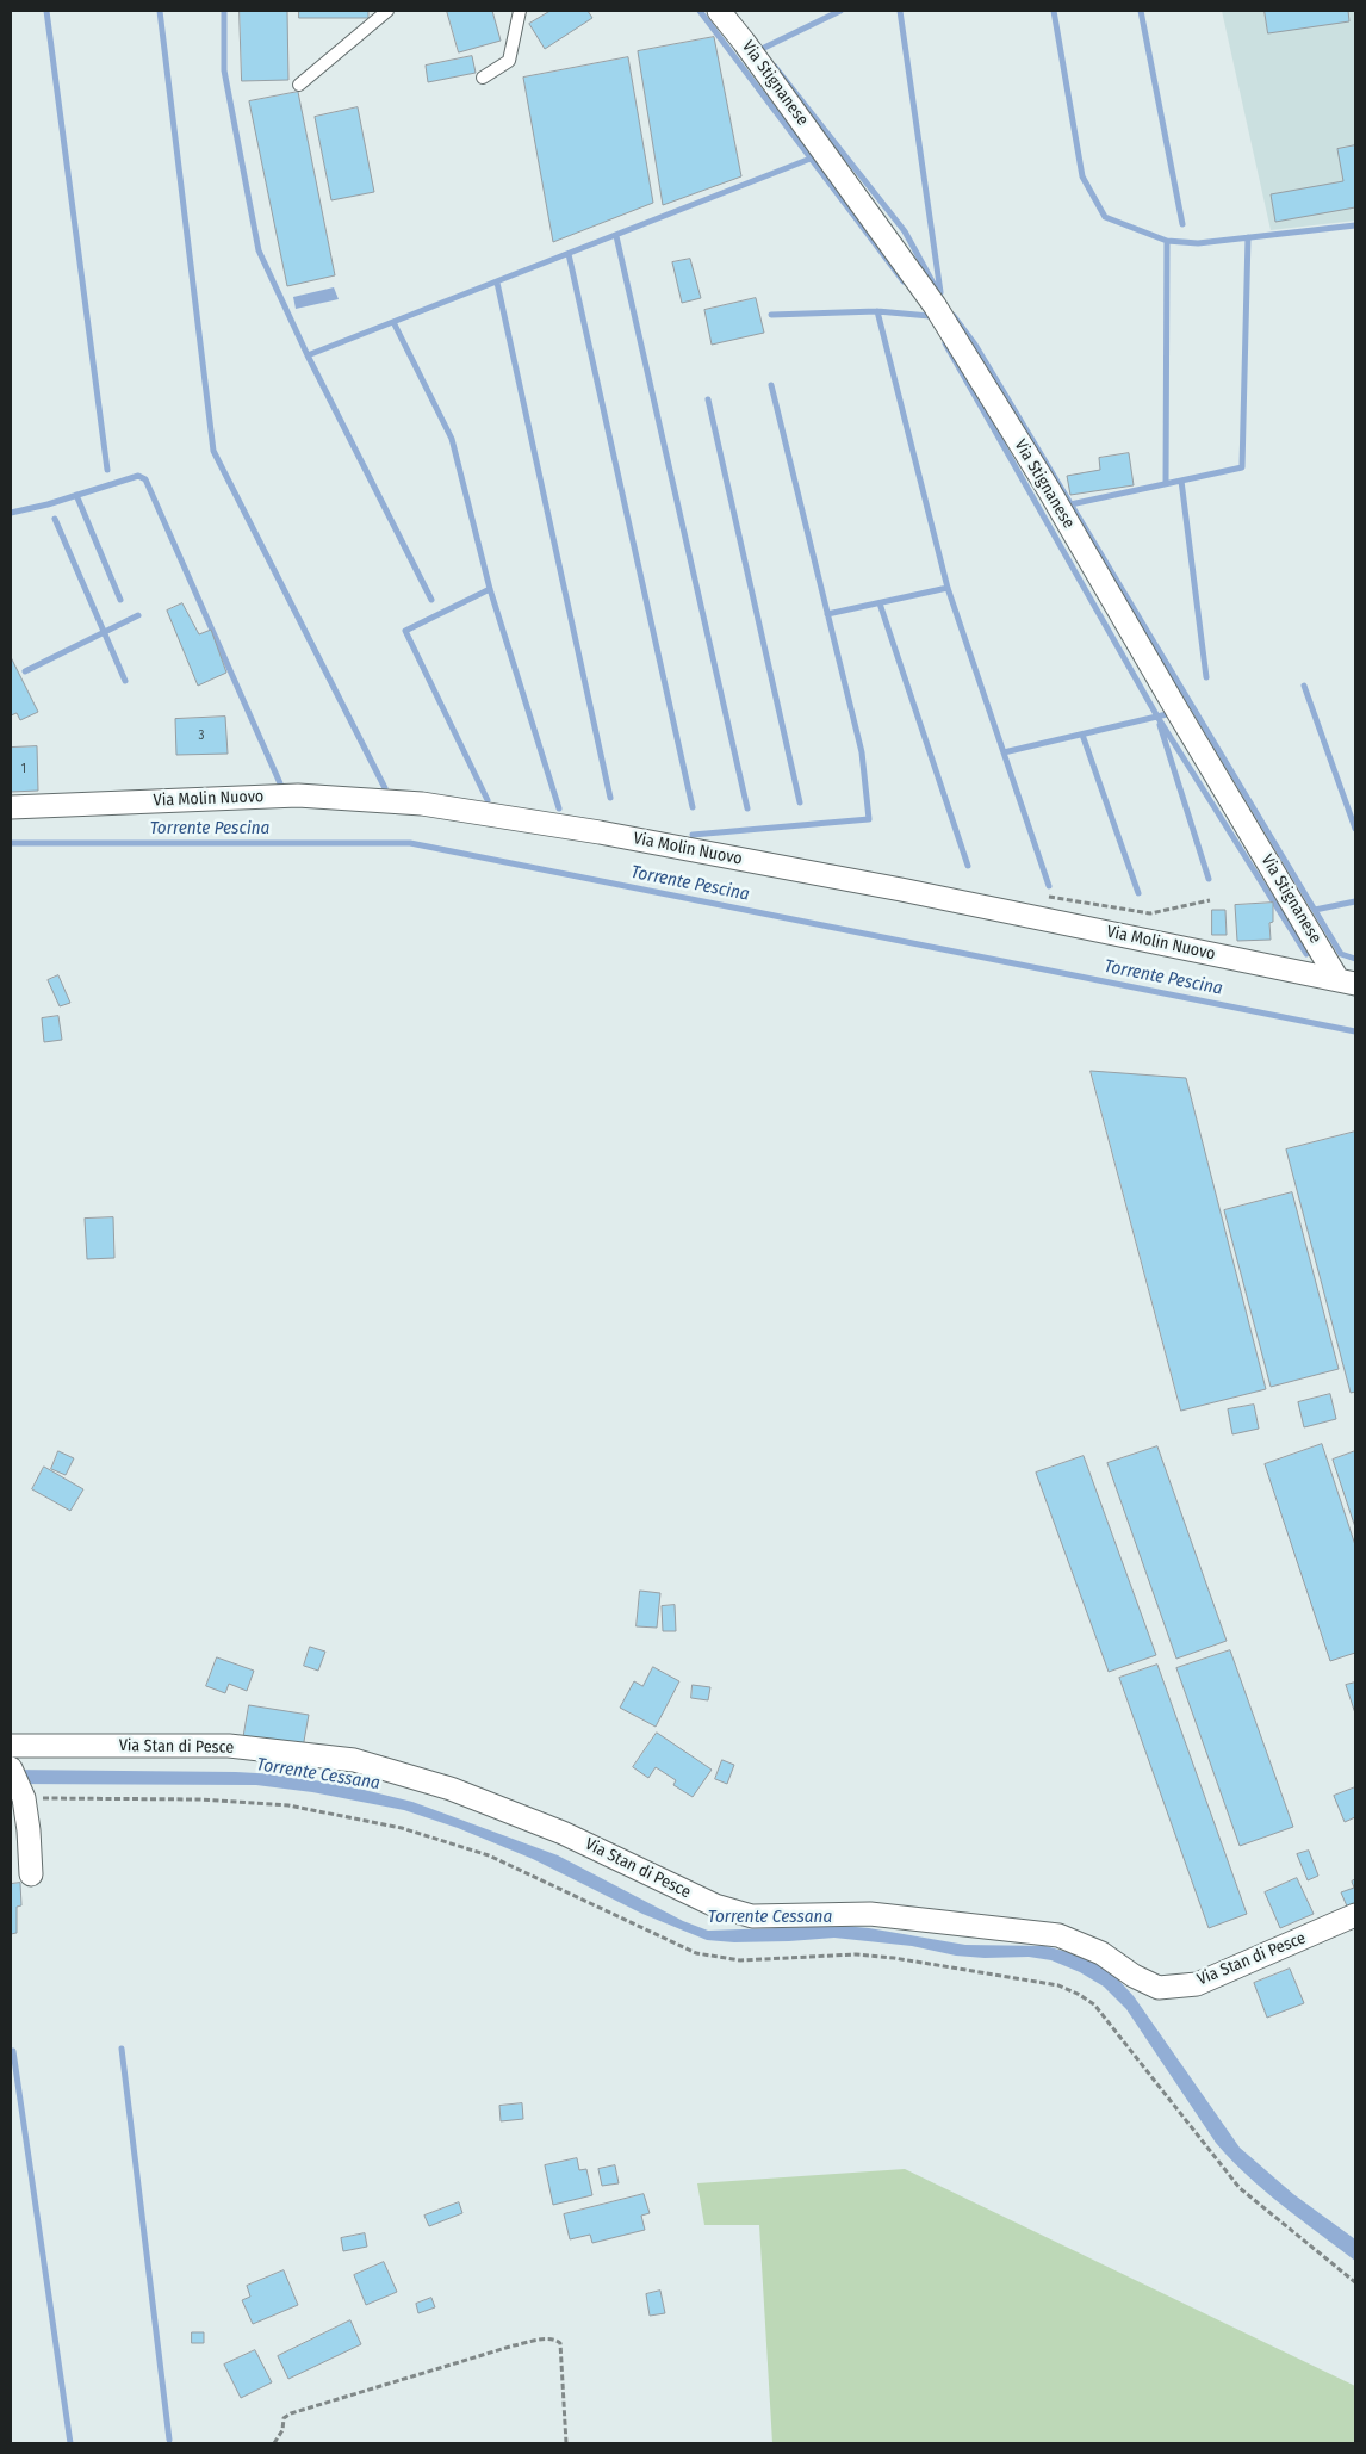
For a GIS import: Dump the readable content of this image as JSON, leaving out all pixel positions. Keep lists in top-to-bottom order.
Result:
{
  "streets": {
    "street": ["Via Stignanese", "Via Molin Nuovo", "Via Stan di Pesce"]
  },
  "crossings": [
    ["Via Stignanese", "Via Molin Nuovo"]
  ],
  "water": ["Torrente Pescina", "Torrente Cessana"],
  "house_numbers": ["3", "1"]
}
